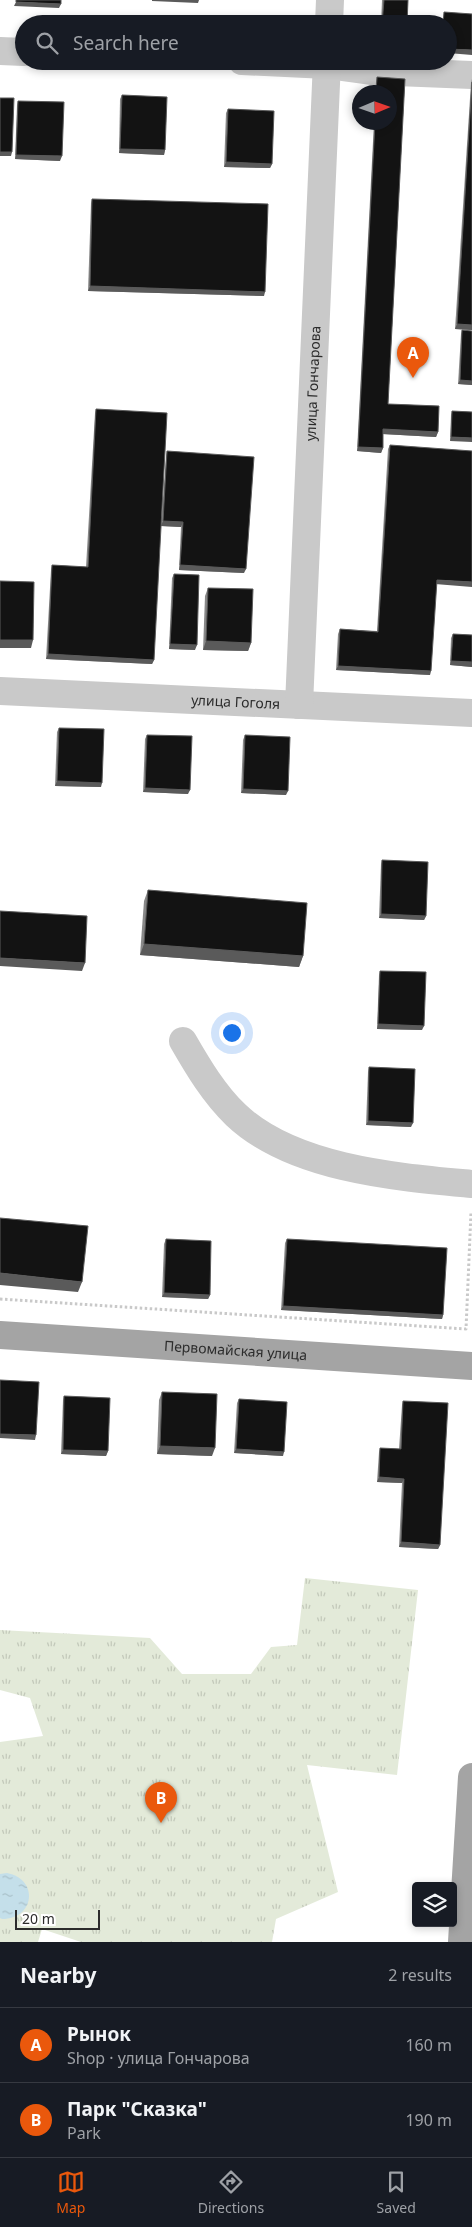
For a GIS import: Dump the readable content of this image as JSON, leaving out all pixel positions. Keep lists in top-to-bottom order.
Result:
{
  "streets": {
    "main road": ["Первомайская улица"],
    "street": ["улица Гончарова", "улица Гоголя"]
  },
  "crossings": [
    ["улица Гончарова", "улица Гоголя"]
  ],
  "scale_bar": "20 m",
  "north": "right",
  "page": {
    "search": "Search here",
    "pins": ["A", "B"],
    "scale": "20 m",
    "heading": ["Nearby", "2 results"],
    "list": [
      {
        "mark": "A",
        "name": "Рынок",
        "note": "Shop · улица Гончарова",
        "value": "160 m"
      },
      {
        "mark": "B",
        "name": "Парк \"Сказка\"",
        "note": "Park",
        "value": "190 m"
      }
    ],
    "nav": ["Map", "Directions", "Saved"]
  }
}
